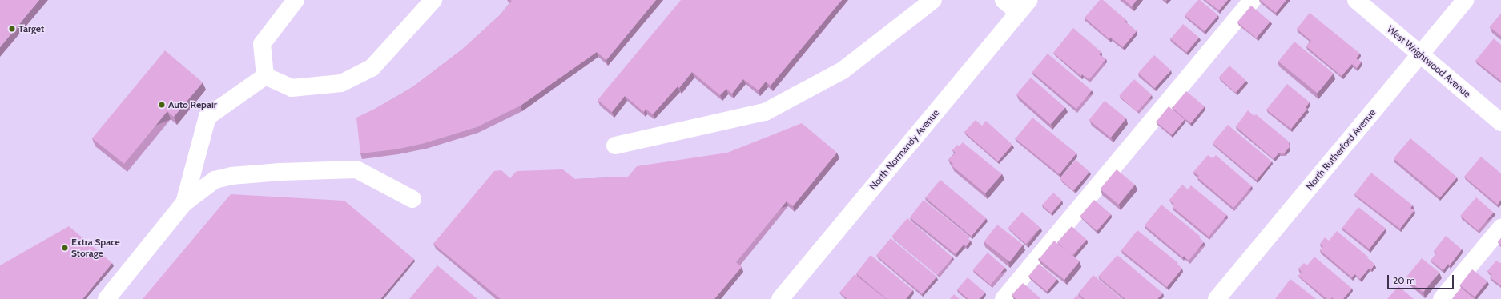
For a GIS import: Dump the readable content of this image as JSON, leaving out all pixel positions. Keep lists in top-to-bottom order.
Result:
{
  "streets": {
    "street": ["West Wrightwood Avenue", "North Normandy Avenue", "North Rutherford Avenue"]
  },
  "crossings": [
    ["West Wrightwood Avenue", "North Rutherford Avenue"]
  ],
  "places": ["Target", "Auto Repair", "Extra Space Storage"],
  "scale_bar": "20 m"
}
